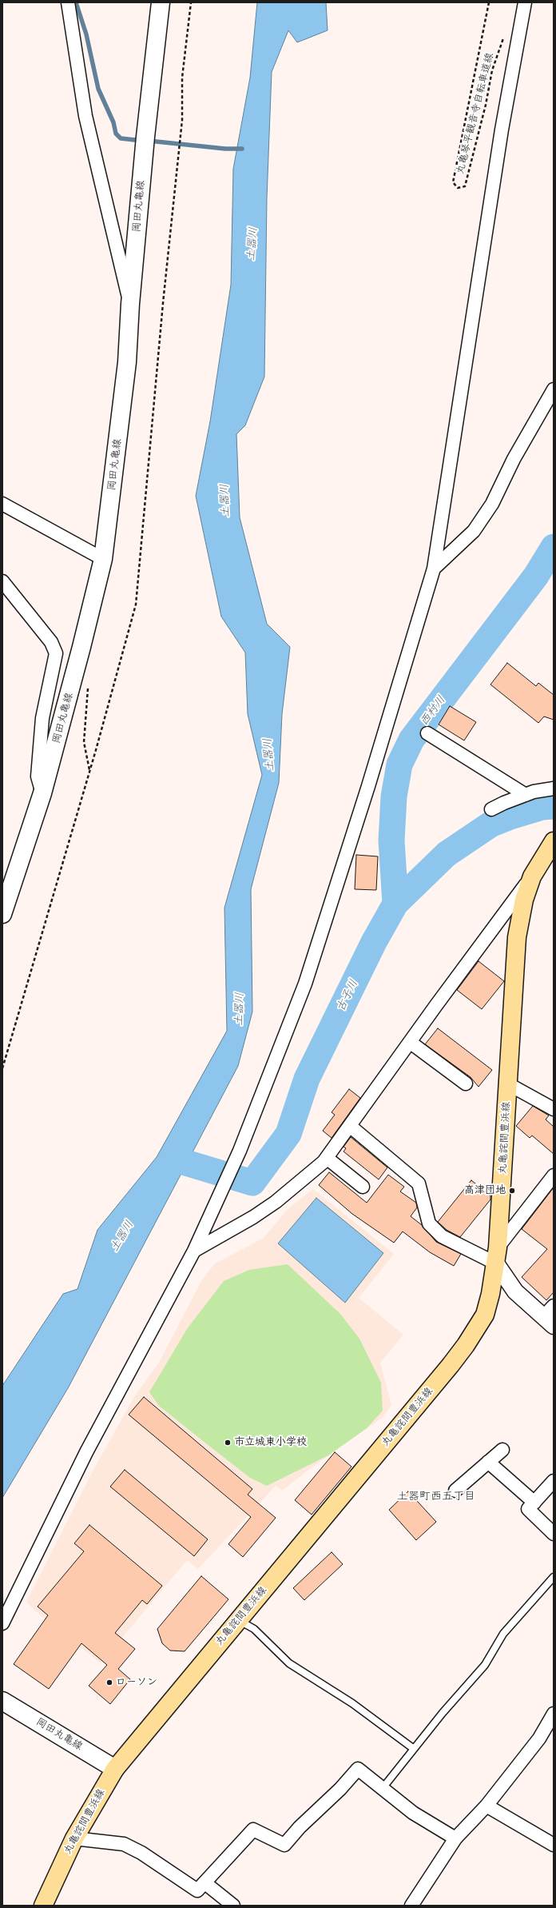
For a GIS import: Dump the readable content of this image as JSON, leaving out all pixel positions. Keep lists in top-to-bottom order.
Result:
{
  "streets": {
    "main road": ["岡田丸亀線", "丸亀詫間豊浜線"],
    "path": ["丸亀琴平観音寺自転車道線"]
  },
  "crossings": [
    ["岡田丸亀線", "丸亀詫間豊浜線"]
  ],
  "districts": ["土器町西五丁目"],
  "water": ["土器川", "西村川", "古子川"],
  "places": ["高津団地", "市立城東小学校", "ローソン"]
}
